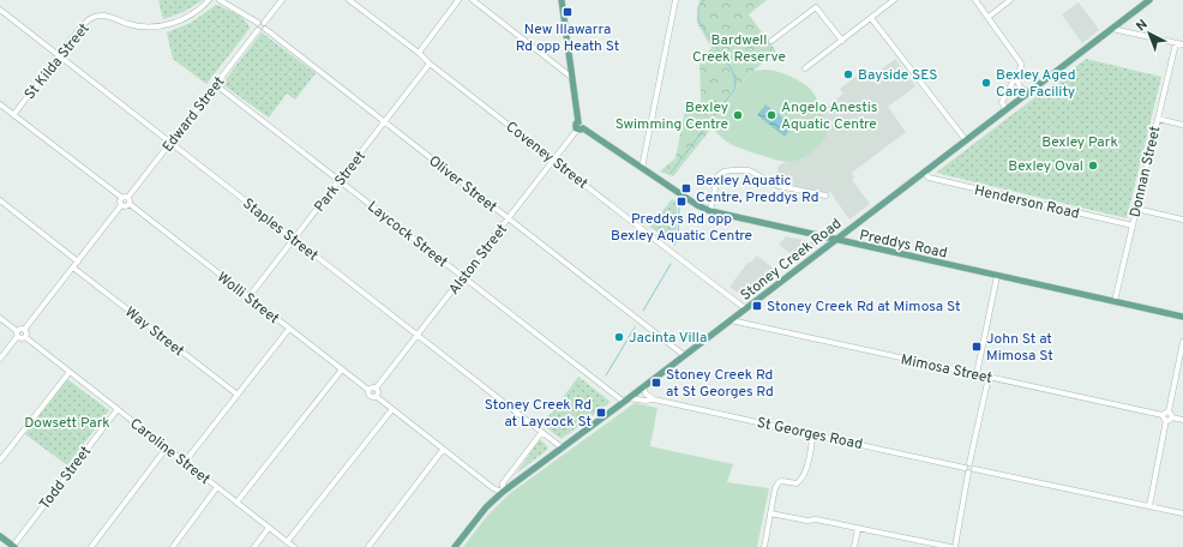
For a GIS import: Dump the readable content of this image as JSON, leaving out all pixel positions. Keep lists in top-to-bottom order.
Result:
{
  "streets": {
    "main road": ["Preddys Road", "Stoney Creek Road"],
    "street": [
      "St Kilda Street",
      "Edward Street",
      "Coveney Street",
      "Donnan Street",
      "Park Street",
      "Oliver Street",
      "Henderson Road",
      "Staples Street",
      "Laycock Street",
      "Alston Street",
      "Wolli Street",
      "Way Street",
      "Mimosa Street",
      "St Georges Road",
      "Caroline Street",
      "Todd Street"
    ]
  },
  "crossings": [
    ["St Kilda Street", "Staples Street"],
    ["Edward Street", "Oliver Street"],
    ["Edward Street", "Staples Street"],
    ["Edward Street", "Laycock Street"],
    ["Edward Street", "Wolli Street"],
    ["Coveney Street", "Park Street"],
    ["Coveney Street", "Alston Street"],
    ["Coveney Street", "Stoney Creek Road"],
    ["Donnan Street", "Henderson Road"],
    ["Donnan Street", "Preddys Road"],
    ["Park Street", "Oliver Street"],
    ["Park Street", "Staples Street"],
    ["Park Street", "Laycock Street"],
    ["Park Street", "Wolli Street"],
    ["Oliver Street", "Alston Street"],
    ["Oliver Street", "Stoney Creek Road"],
    ["Henderson Road", "Stoney Creek Road"],
    ["Staples Street", "Alston Street"],
    ["Staples Street", "Stoney Creek Road"],
    ["Laycock Street", "Alston Street"],
    ["Laycock Street", "Stoney Creek Road"],
    ["Laycock Street", "St Georges Road"],
    ["Preddys Road", "Alston Street"],
    ["Preddys Road", "Stoney Creek Road"],
    ["Alston Street", "Wolli Street"],
    ["Stoney Creek Road", "Mimosa Street"],
    ["Stoney Creek Road", "St Georges Road"],
    ["Caroline Street", "Todd Street"]
  ],
  "parks": ["Bardwell Creek Reserve", "Bexley Park", "Dowsett Park"],
  "places": {
    "transit": [
      "New Illawarra Rd opp Heath St",
      "Bexley Aquatic Centre, Preddys Rd",
      "Preddys Rd opp Bexley Aquatic Centre",
      "Stoney Creek Rd at Mimosa St",
      "John St at Mimosa St",
      "Stoney Creek Rd at St Georges Rd",
      "Stoney Creek Rd at Laycock St"
    ],
    "other": [
      "Bayside SES",
      "Bexley Aged Care Facility",
      "Bexley Swimming Centre",
      "Angelo Anestis Aquatic Centre",
      "Bexley Oval",
      "Jacinta Villa"
    ]
  },
  "north": "top left"
}
